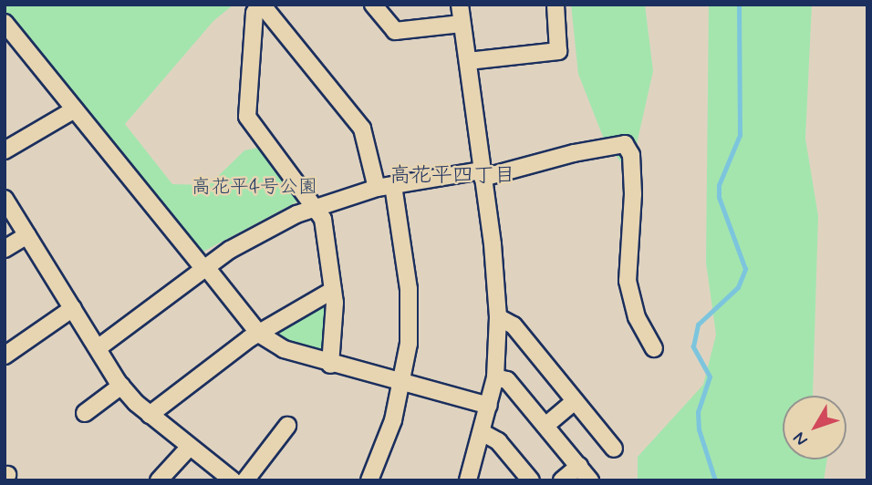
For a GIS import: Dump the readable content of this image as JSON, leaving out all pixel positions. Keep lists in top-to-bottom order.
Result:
{
  "districts": ["高花平四丁目"],
  "parks": ["高花平4号公園"],
  "north": "bottom left"
}
